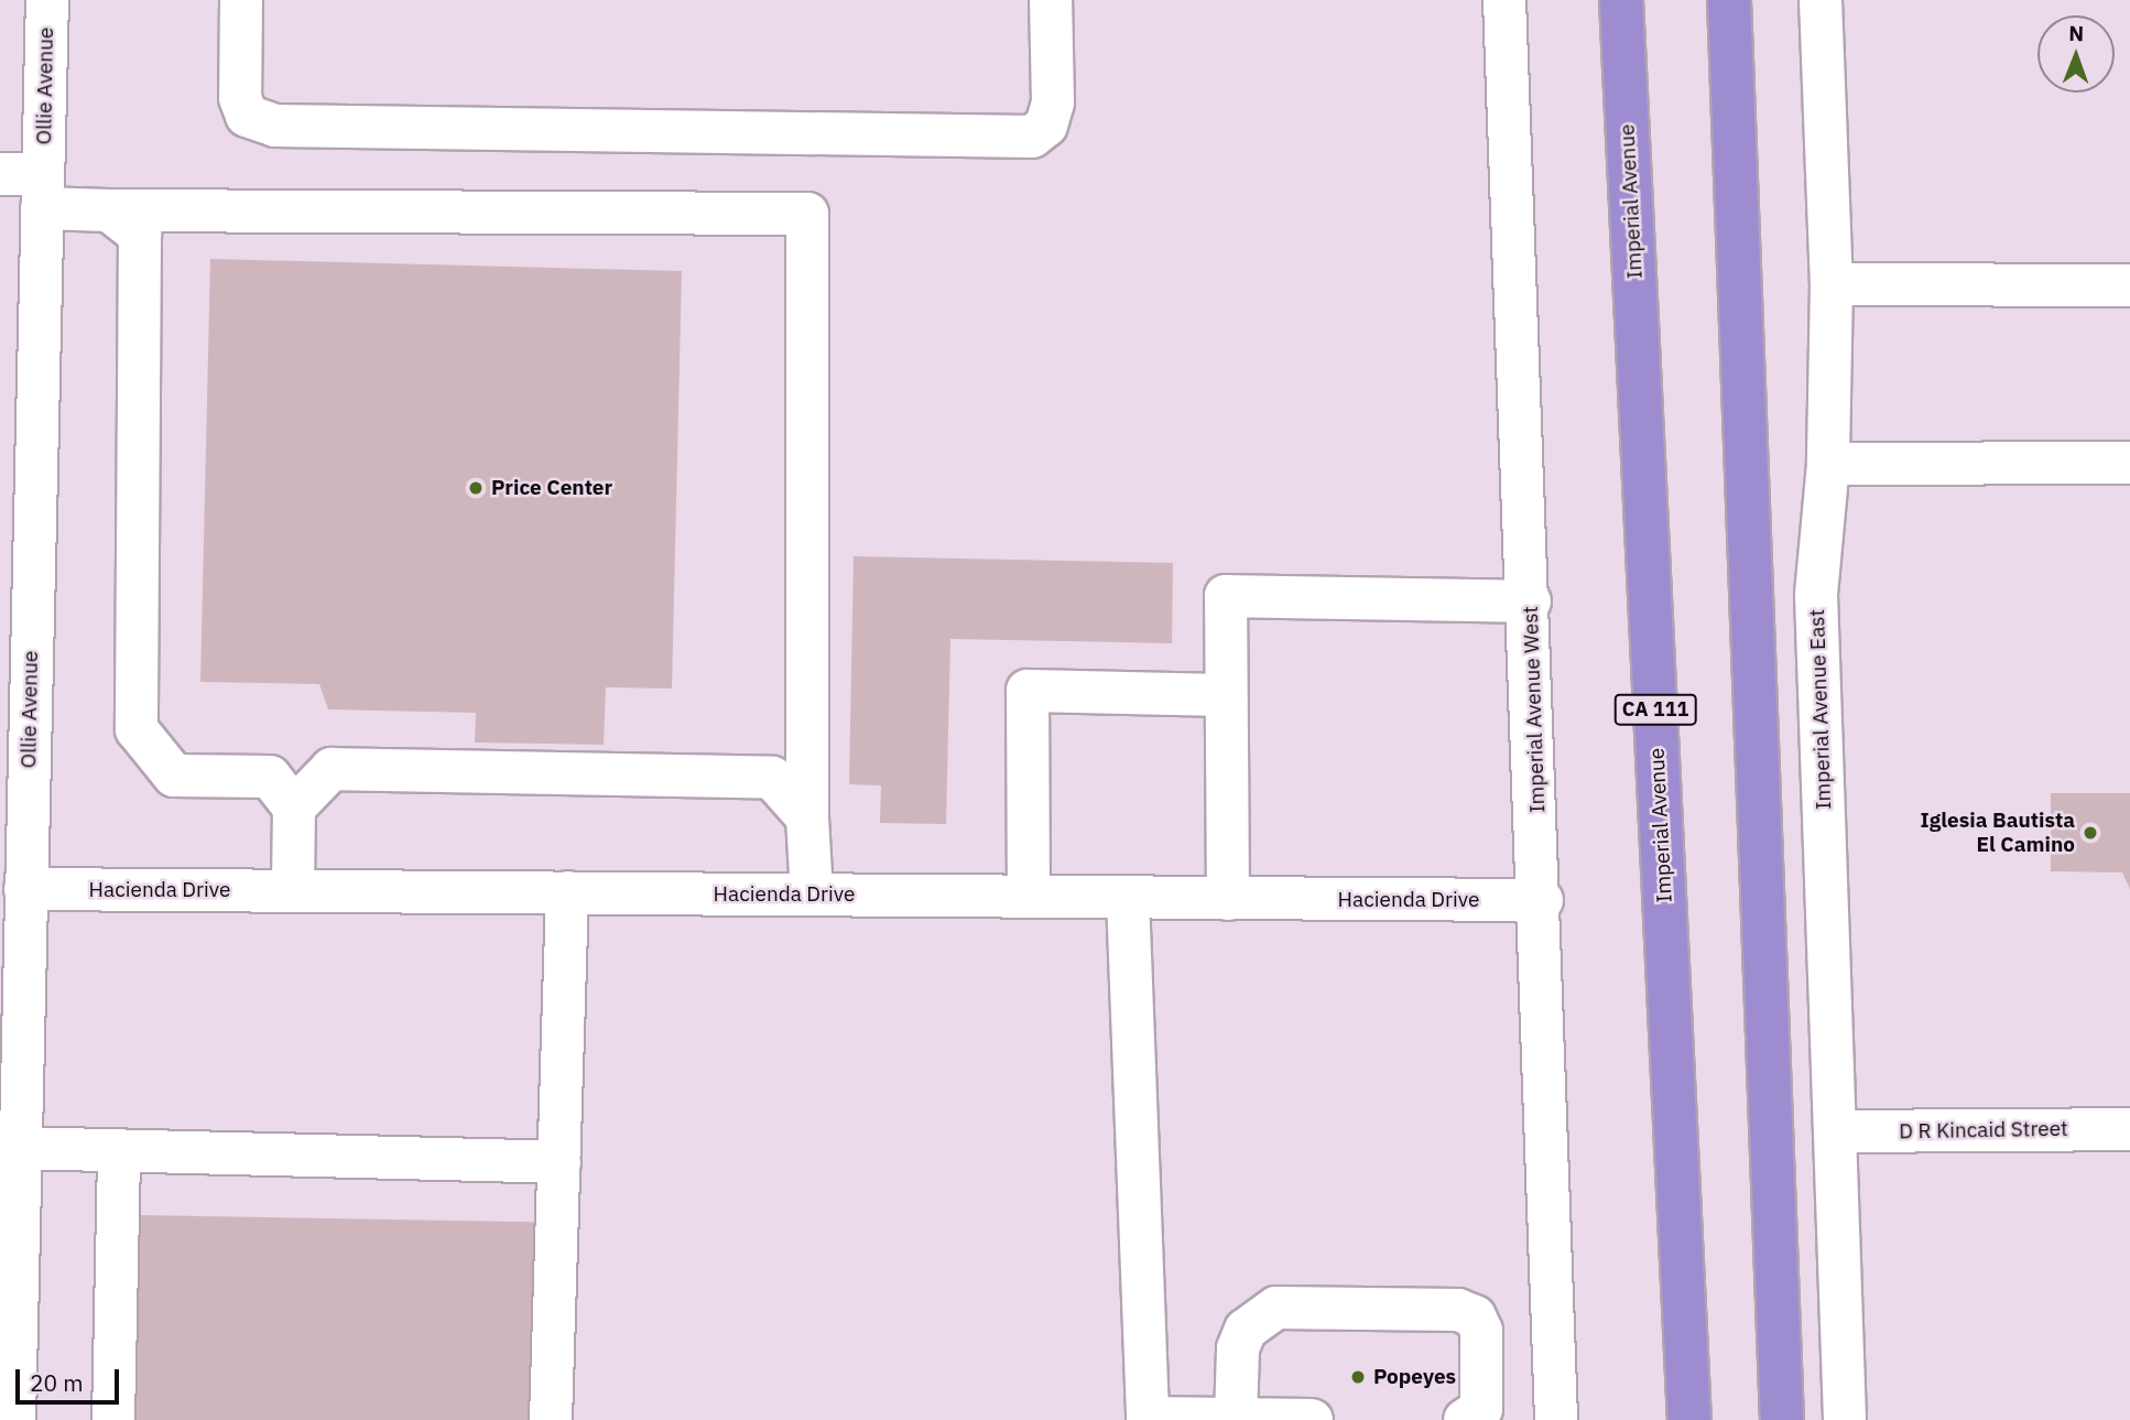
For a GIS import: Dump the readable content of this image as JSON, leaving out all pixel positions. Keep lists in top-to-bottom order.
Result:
{
  "streets": {
    "highway": ["Imperial Avenue", "CA 111"],
    "street": [
      "Ollie Avenue",
      "Imperial Avenue West",
      "Imperial Avenue East",
      "Hacienda Drive",
      "D R Kincaid Street"
    ]
  },
  "crossings": [
    ["Ollie Avenue", "Hacienda Drive"],
    ["Imperial Avenue West", "Hacienda Drive"],
    ["Imperial Avenue East", "D R Kincaid Street"]
  ],
  "places": ["Price Center", "Iglesia Bautista El Camino", "Popeyes"],
  "scale_bar": "20 m",
  "north": "top"
}
